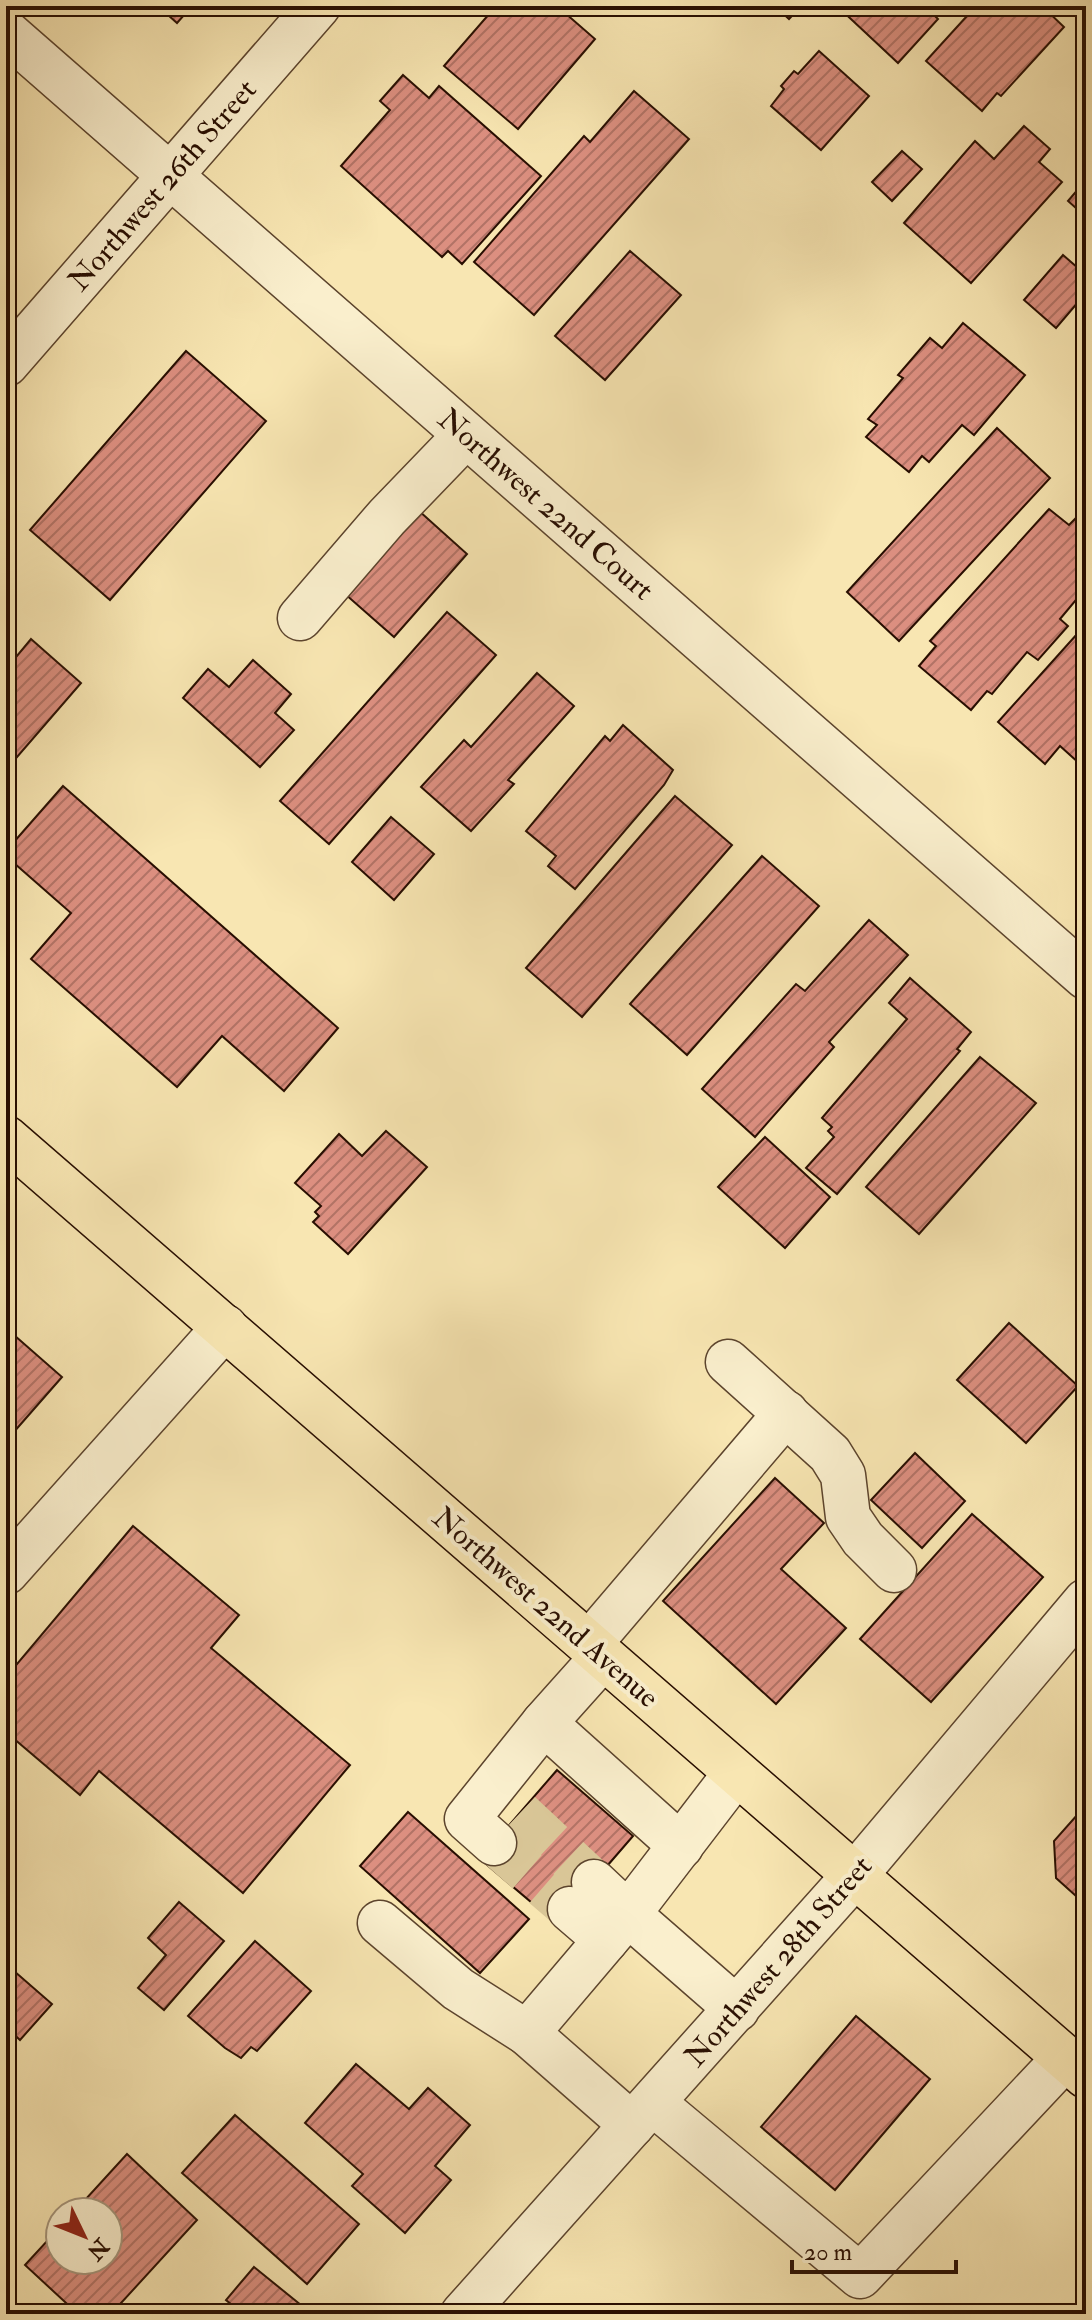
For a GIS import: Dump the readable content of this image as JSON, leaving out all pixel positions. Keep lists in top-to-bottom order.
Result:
{
  "streets": {
    "main road": ["Northwest 22nd Avenue"],
    "street": ["Northwest 26th Street", "Northwest 22nd Court", "Northwest 28th Street"]
  },
  "crossings": [
    ["Northwest 26th Street", "Northwest 22nd Court"],
    ["Northwest 22nd Avenue", "Northwest 28th Street"]
  ],
  "scale_bar": "20 m",
  "north": "bottom right"
}
